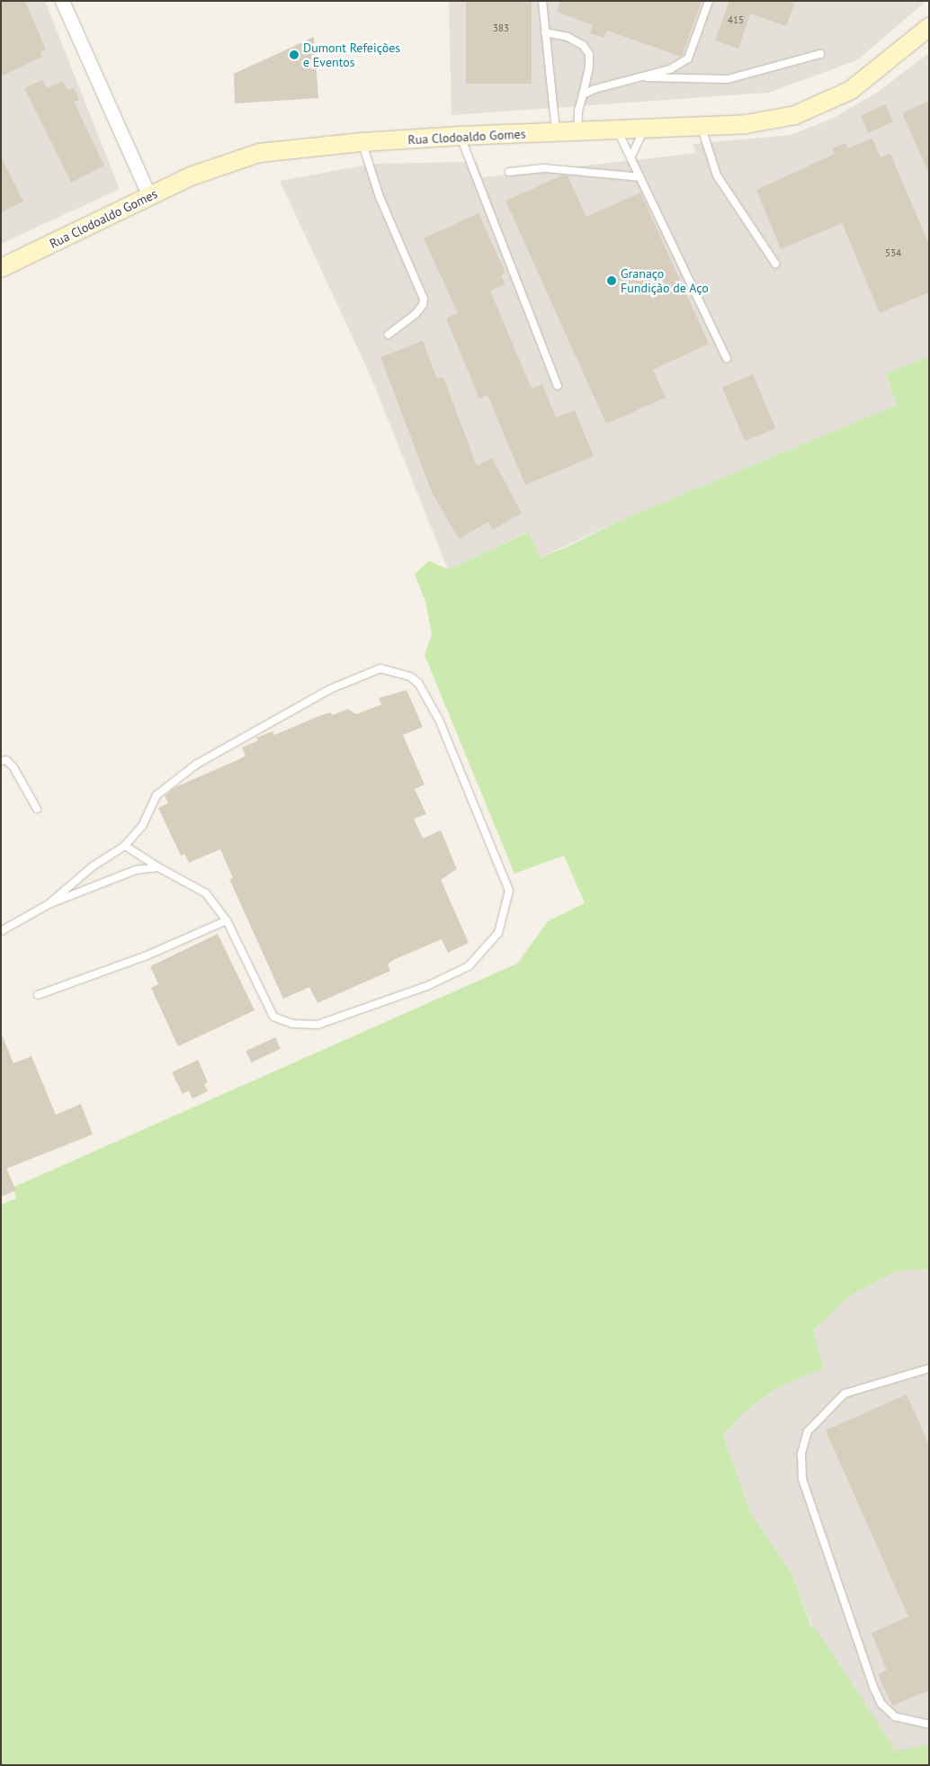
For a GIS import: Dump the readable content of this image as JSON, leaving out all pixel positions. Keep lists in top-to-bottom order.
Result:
{
  "streets": {
    "main road": ["Rua Clodoaldo Gomes"]
  },
  "places": ["Dumont Refeições e Eventos", "Granaço Fundição de Aço"],
  "house_numbers": ["415", "383", "534"]
}
